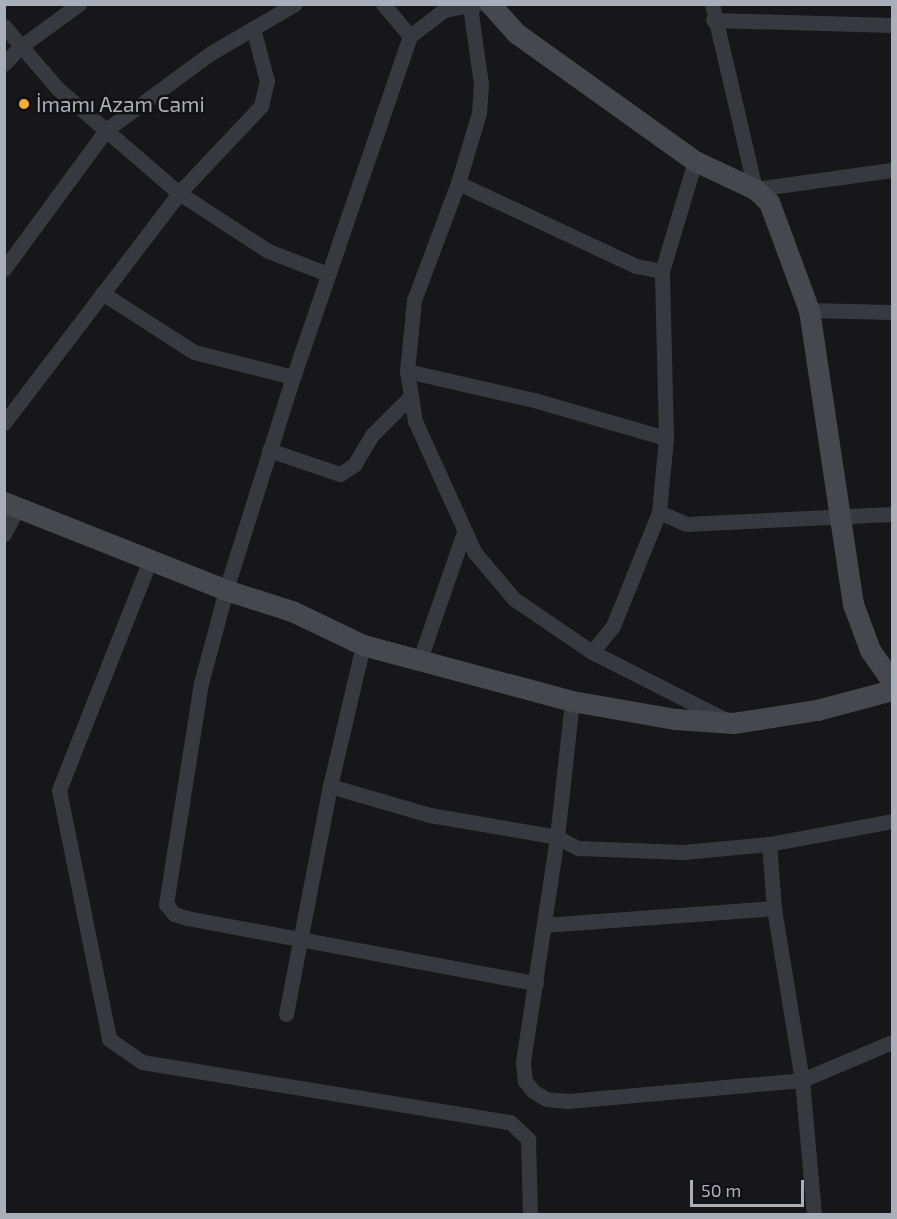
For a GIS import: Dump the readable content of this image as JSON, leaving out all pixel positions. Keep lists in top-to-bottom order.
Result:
{
  "places": ["İmamı Azam Cami"],
  "scale_bar": "50 m"
}
